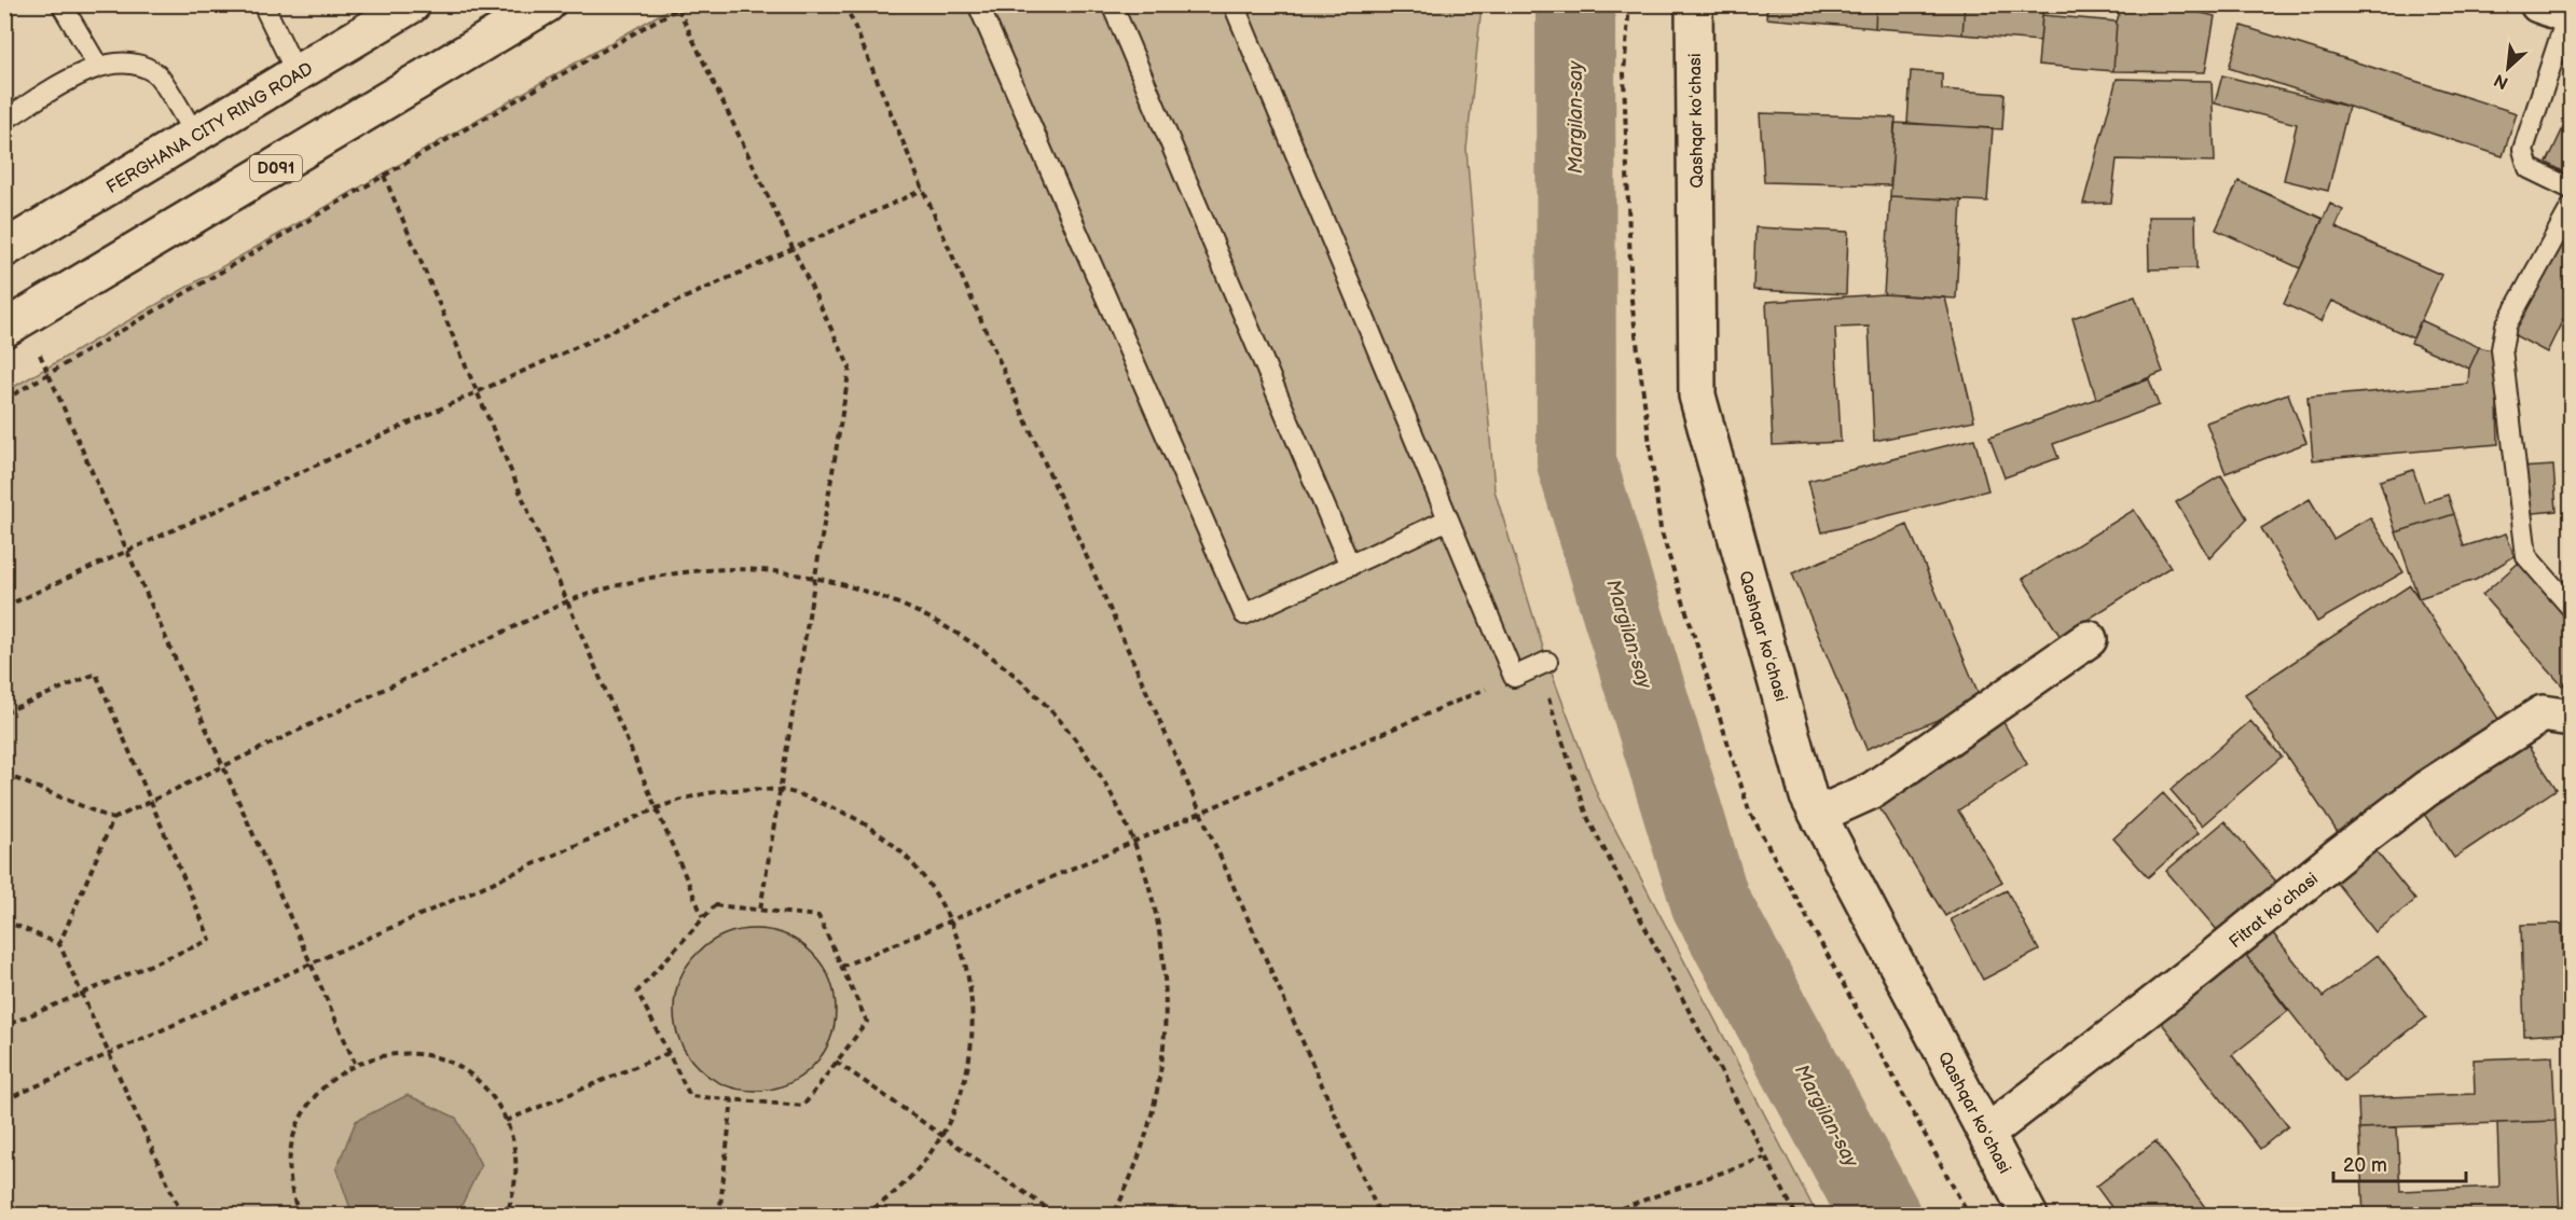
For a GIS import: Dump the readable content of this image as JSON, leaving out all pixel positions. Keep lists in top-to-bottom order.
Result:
{
  "streets": {
    "main road": [
      "Qashqar koʻchasi",
      "FERGHANA CITY RING ROAD",
      "D091",
      "Fitrat koʻchasi"
    ]
  },
  "crossings": [
    ["Qashqar koʻchasi", "Fitrat koʻchasi"]
  ],
  "water": ["Margilan-say"],
  "scale_bar": "20 m",
  "north": "bottom left"
}
